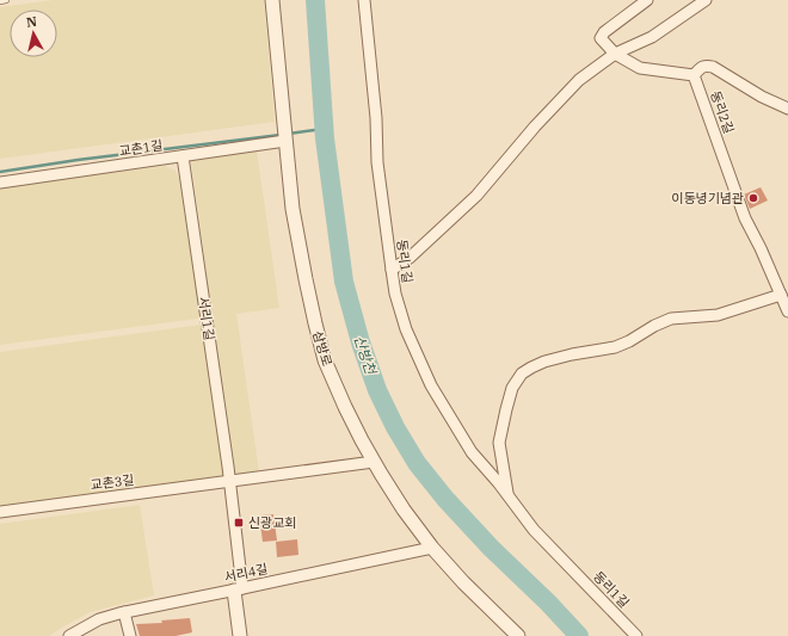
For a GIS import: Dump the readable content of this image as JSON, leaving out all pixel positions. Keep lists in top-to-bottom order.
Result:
{
  "streets": {
    "street": [
      "동리2길",
      "교촌1길",
      "동리1길",
      "서리1길",
      "삼방로",
      "교촌3길",
      "서리4길"
    ]
  },
  "crossings": [
    ["동리2길", "동리1길"],
    ["교촌1길", "서리1길"],
    ["교촌1길", "삼방로"],
    ["서리1길", "교촌3길"],
    ["서리1길", "서리4길"],
    ["삼방로", "서리4길"]
  ],
  "water": ["산방천"],
  "places": {
    "other": ["이동녕기념관"],
    "transit": ["신광교회"]
  },
  "north": "top"
}
